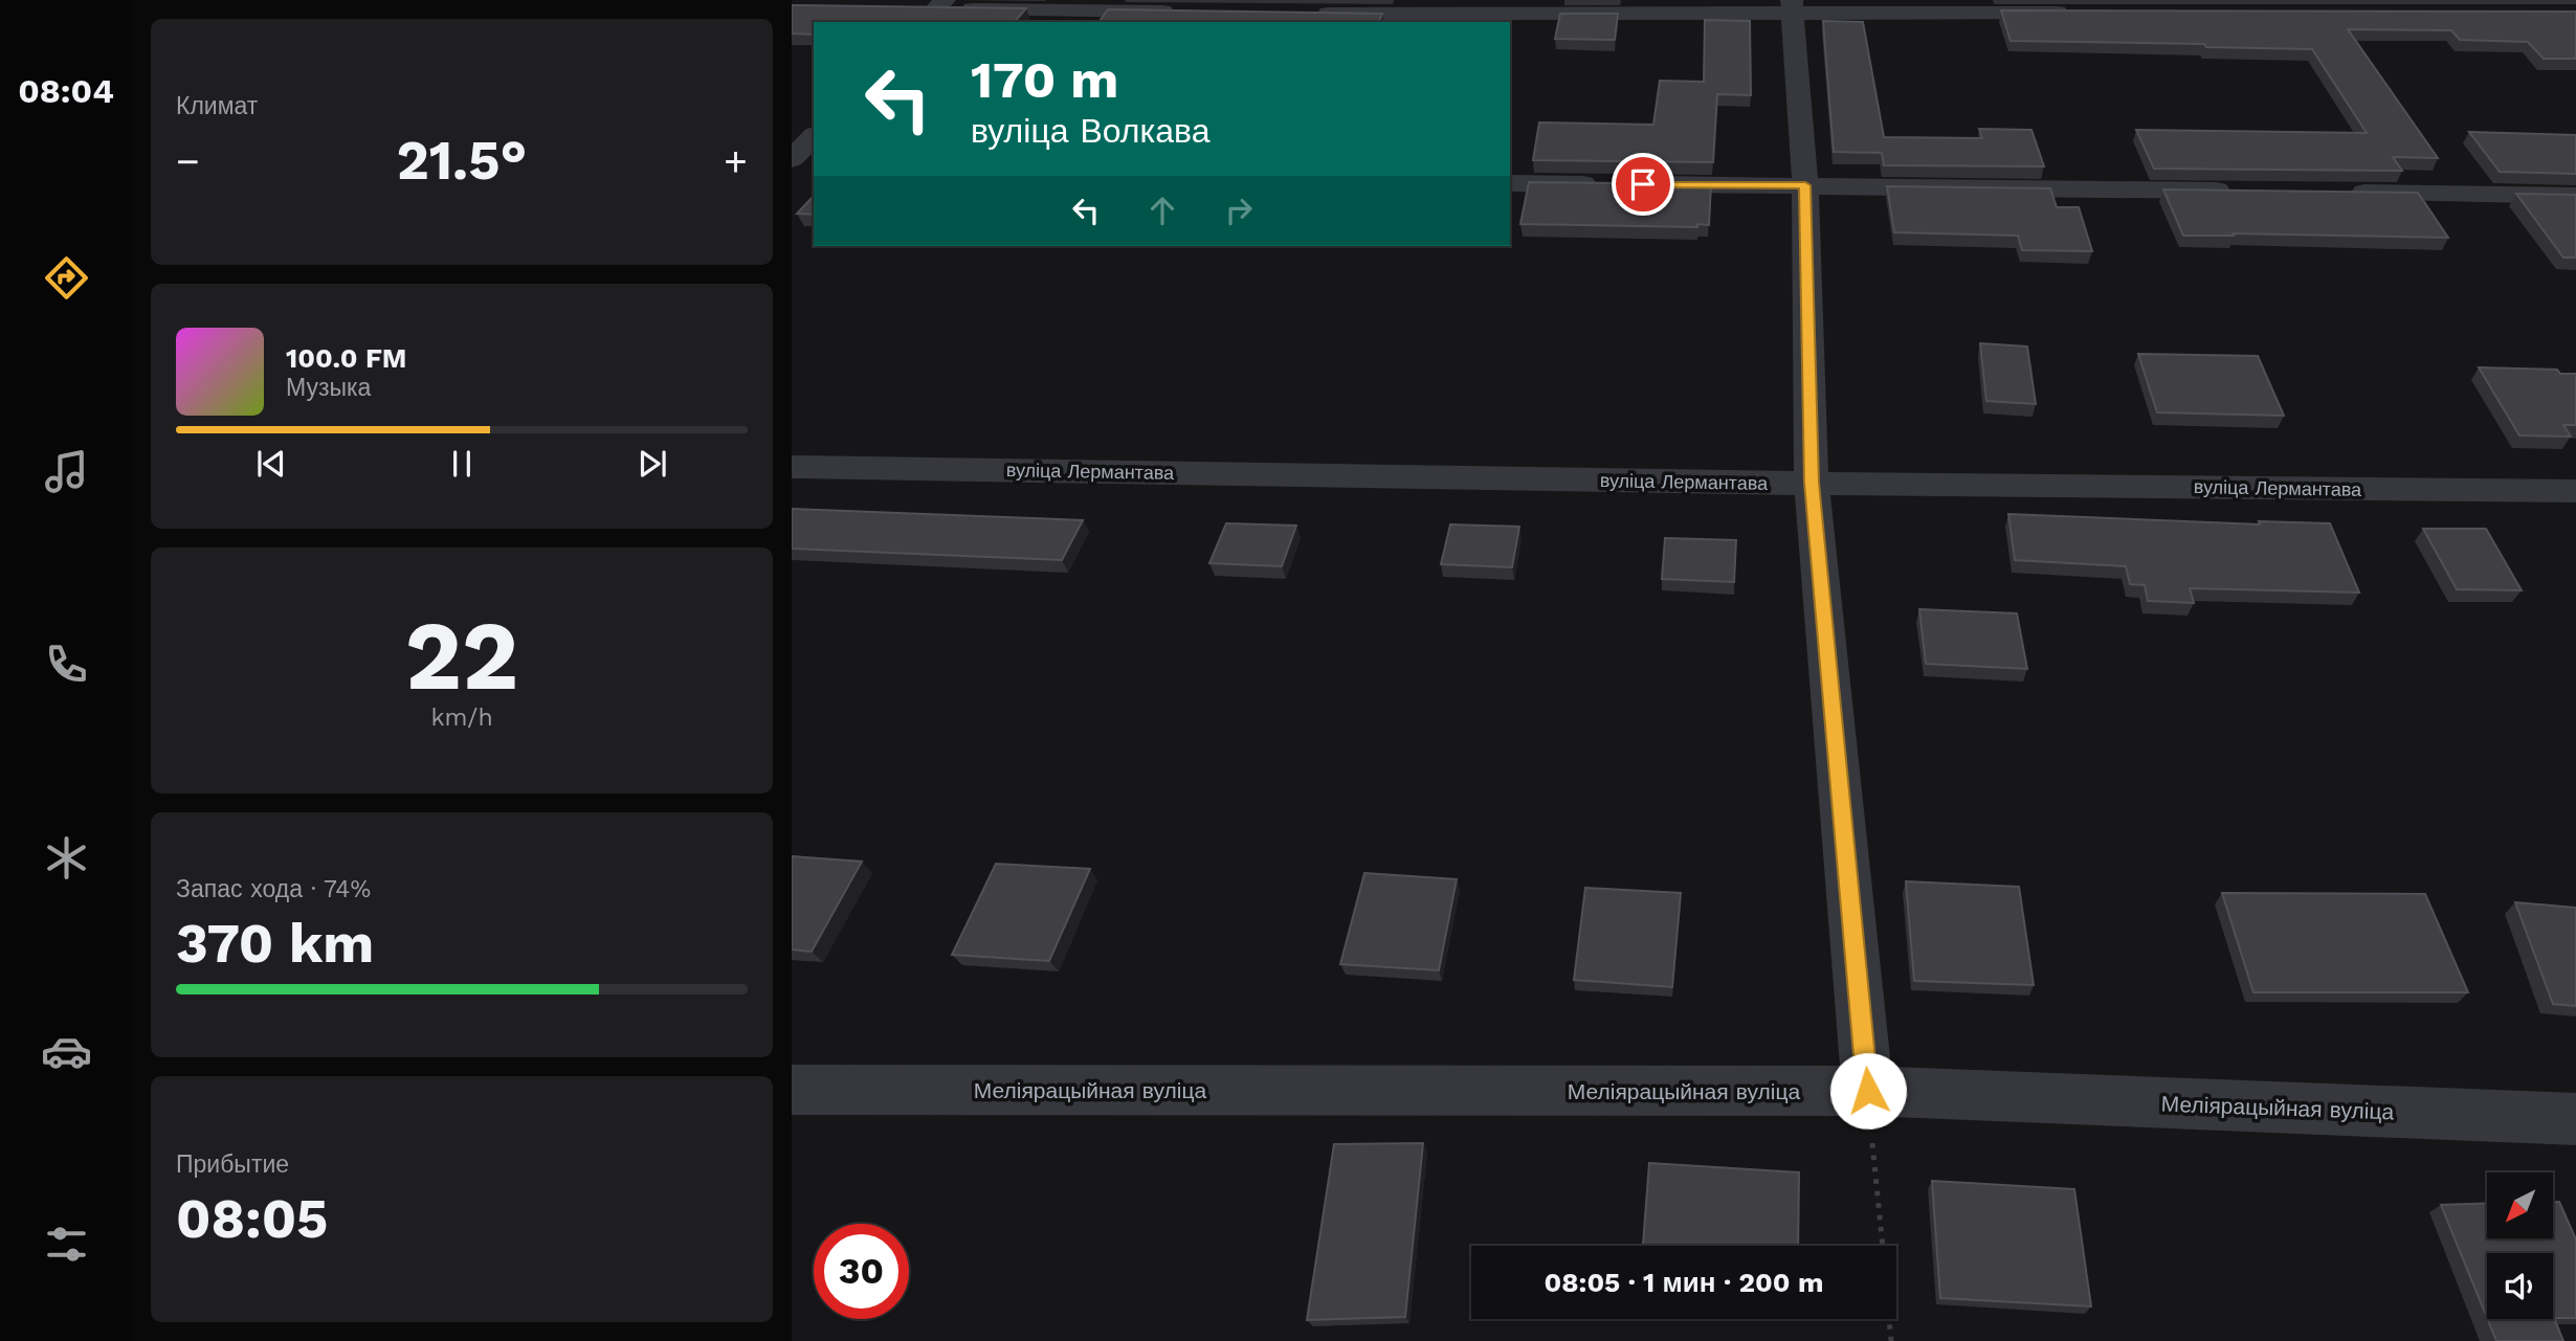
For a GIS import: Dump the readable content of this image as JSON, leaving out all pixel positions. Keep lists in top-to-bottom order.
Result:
{
  "streets": {
    "street": ["вуліца Лермантава", "Меліярацыйная вуліца"]
  },
  "north": "bottom left",
  "page": {
    "tabs": "08:04",
    "tile": [
      "Климат",
      ["22", "km/h"],
      ["Запас хода · 74%", "370 km"],
      ["Прибытие", "08:05"]
    ],
    "turn": ["170 m", "вуліца Волкава"],
    "heat": ["−", "21.5°", "+"],
    "song": ["100.0 FM", "Музыка"],
    "limit": "30",
    "trip": "08:05 · 1 мин · 200 m"
  }
}
